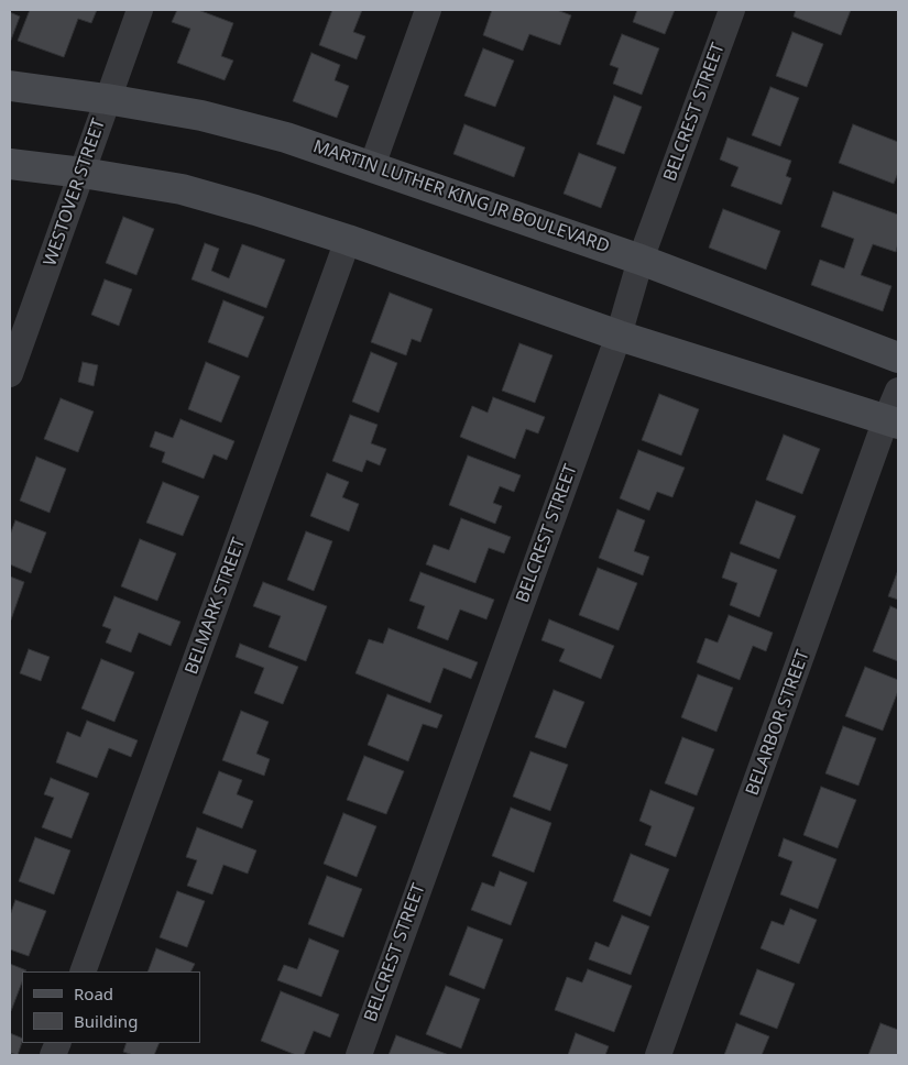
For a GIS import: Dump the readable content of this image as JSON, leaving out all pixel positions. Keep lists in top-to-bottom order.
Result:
{
  "streets": {
    "main road": ["MARTIN LUTHER KING JR BOULEVARD"],
    "street": [
      "BELCREST STREET",
      "WESTOVER STREET",
      "BELMARK STREET",
      "BELARBOR STREET"
    ]
  },
  "crossings": [
    ["BELCREST STREET", "MARTIN LUTHER KING JR BOULEVARD"],
    ["WESTOVER STREET", "MARTIN LUTHER KING JR BOULEVARD"]
  ],
  "legend": ["Road", "Building"]
}
